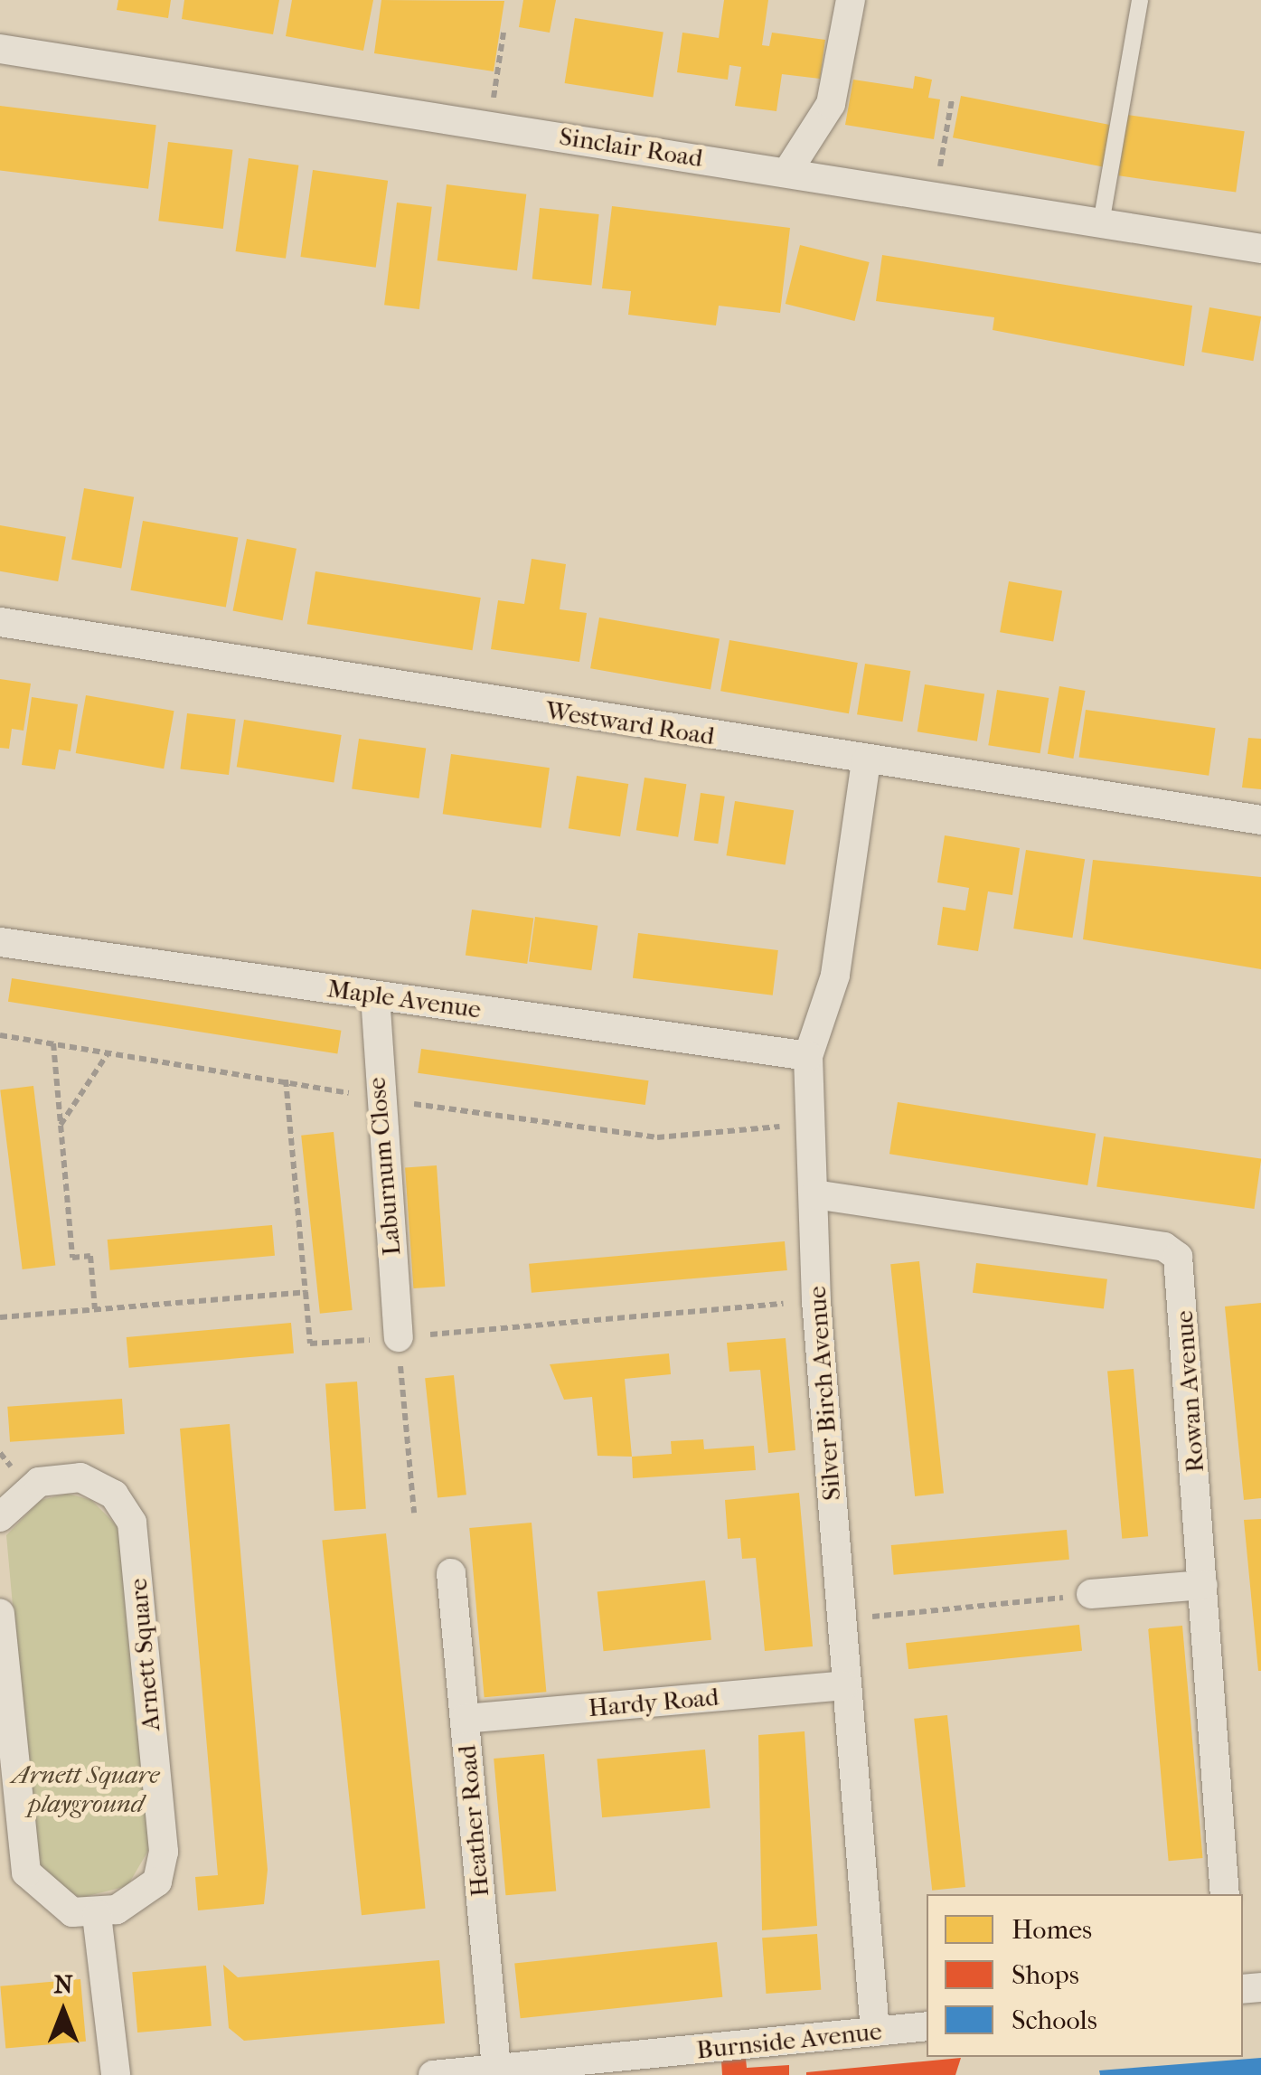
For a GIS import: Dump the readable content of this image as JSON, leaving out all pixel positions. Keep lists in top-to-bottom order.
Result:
{
  "streets": {
    "street": [
      "Sinclair Road",
      "Westward Road",
      "Maple Avenue",
      "Laburnum Close",
      "Rowan Avenue",
      "Silver Birch Avenue",
      "Arnett Square",
      "Hardy Road",
      "Heather Road",
      "Burnside Avenue"
    ]
  },
  "crossings": [
    ["Westward Road", "Silver Birch Avenue"],
    ["Maple Avenue", "Laburnum Close"],
    ["Maple Avenue", "Silver Birch Avenue"],
    ["Rowan Avenue", "Silver Birch Avenue"],
    ["Silver Birch Avenue", "Hardy Road"],
    ["Silver Birch Avenue", "Burnside Avenue"],
    ["Hardy Road", "Heather Road"],
    ["Heather Road", "Burnside Avenue"]
  ],
  "parks": ["Arnett Square playground"],
  "legend": ["Homes", "Shops", "Schools"],
  "north": "top"
}
